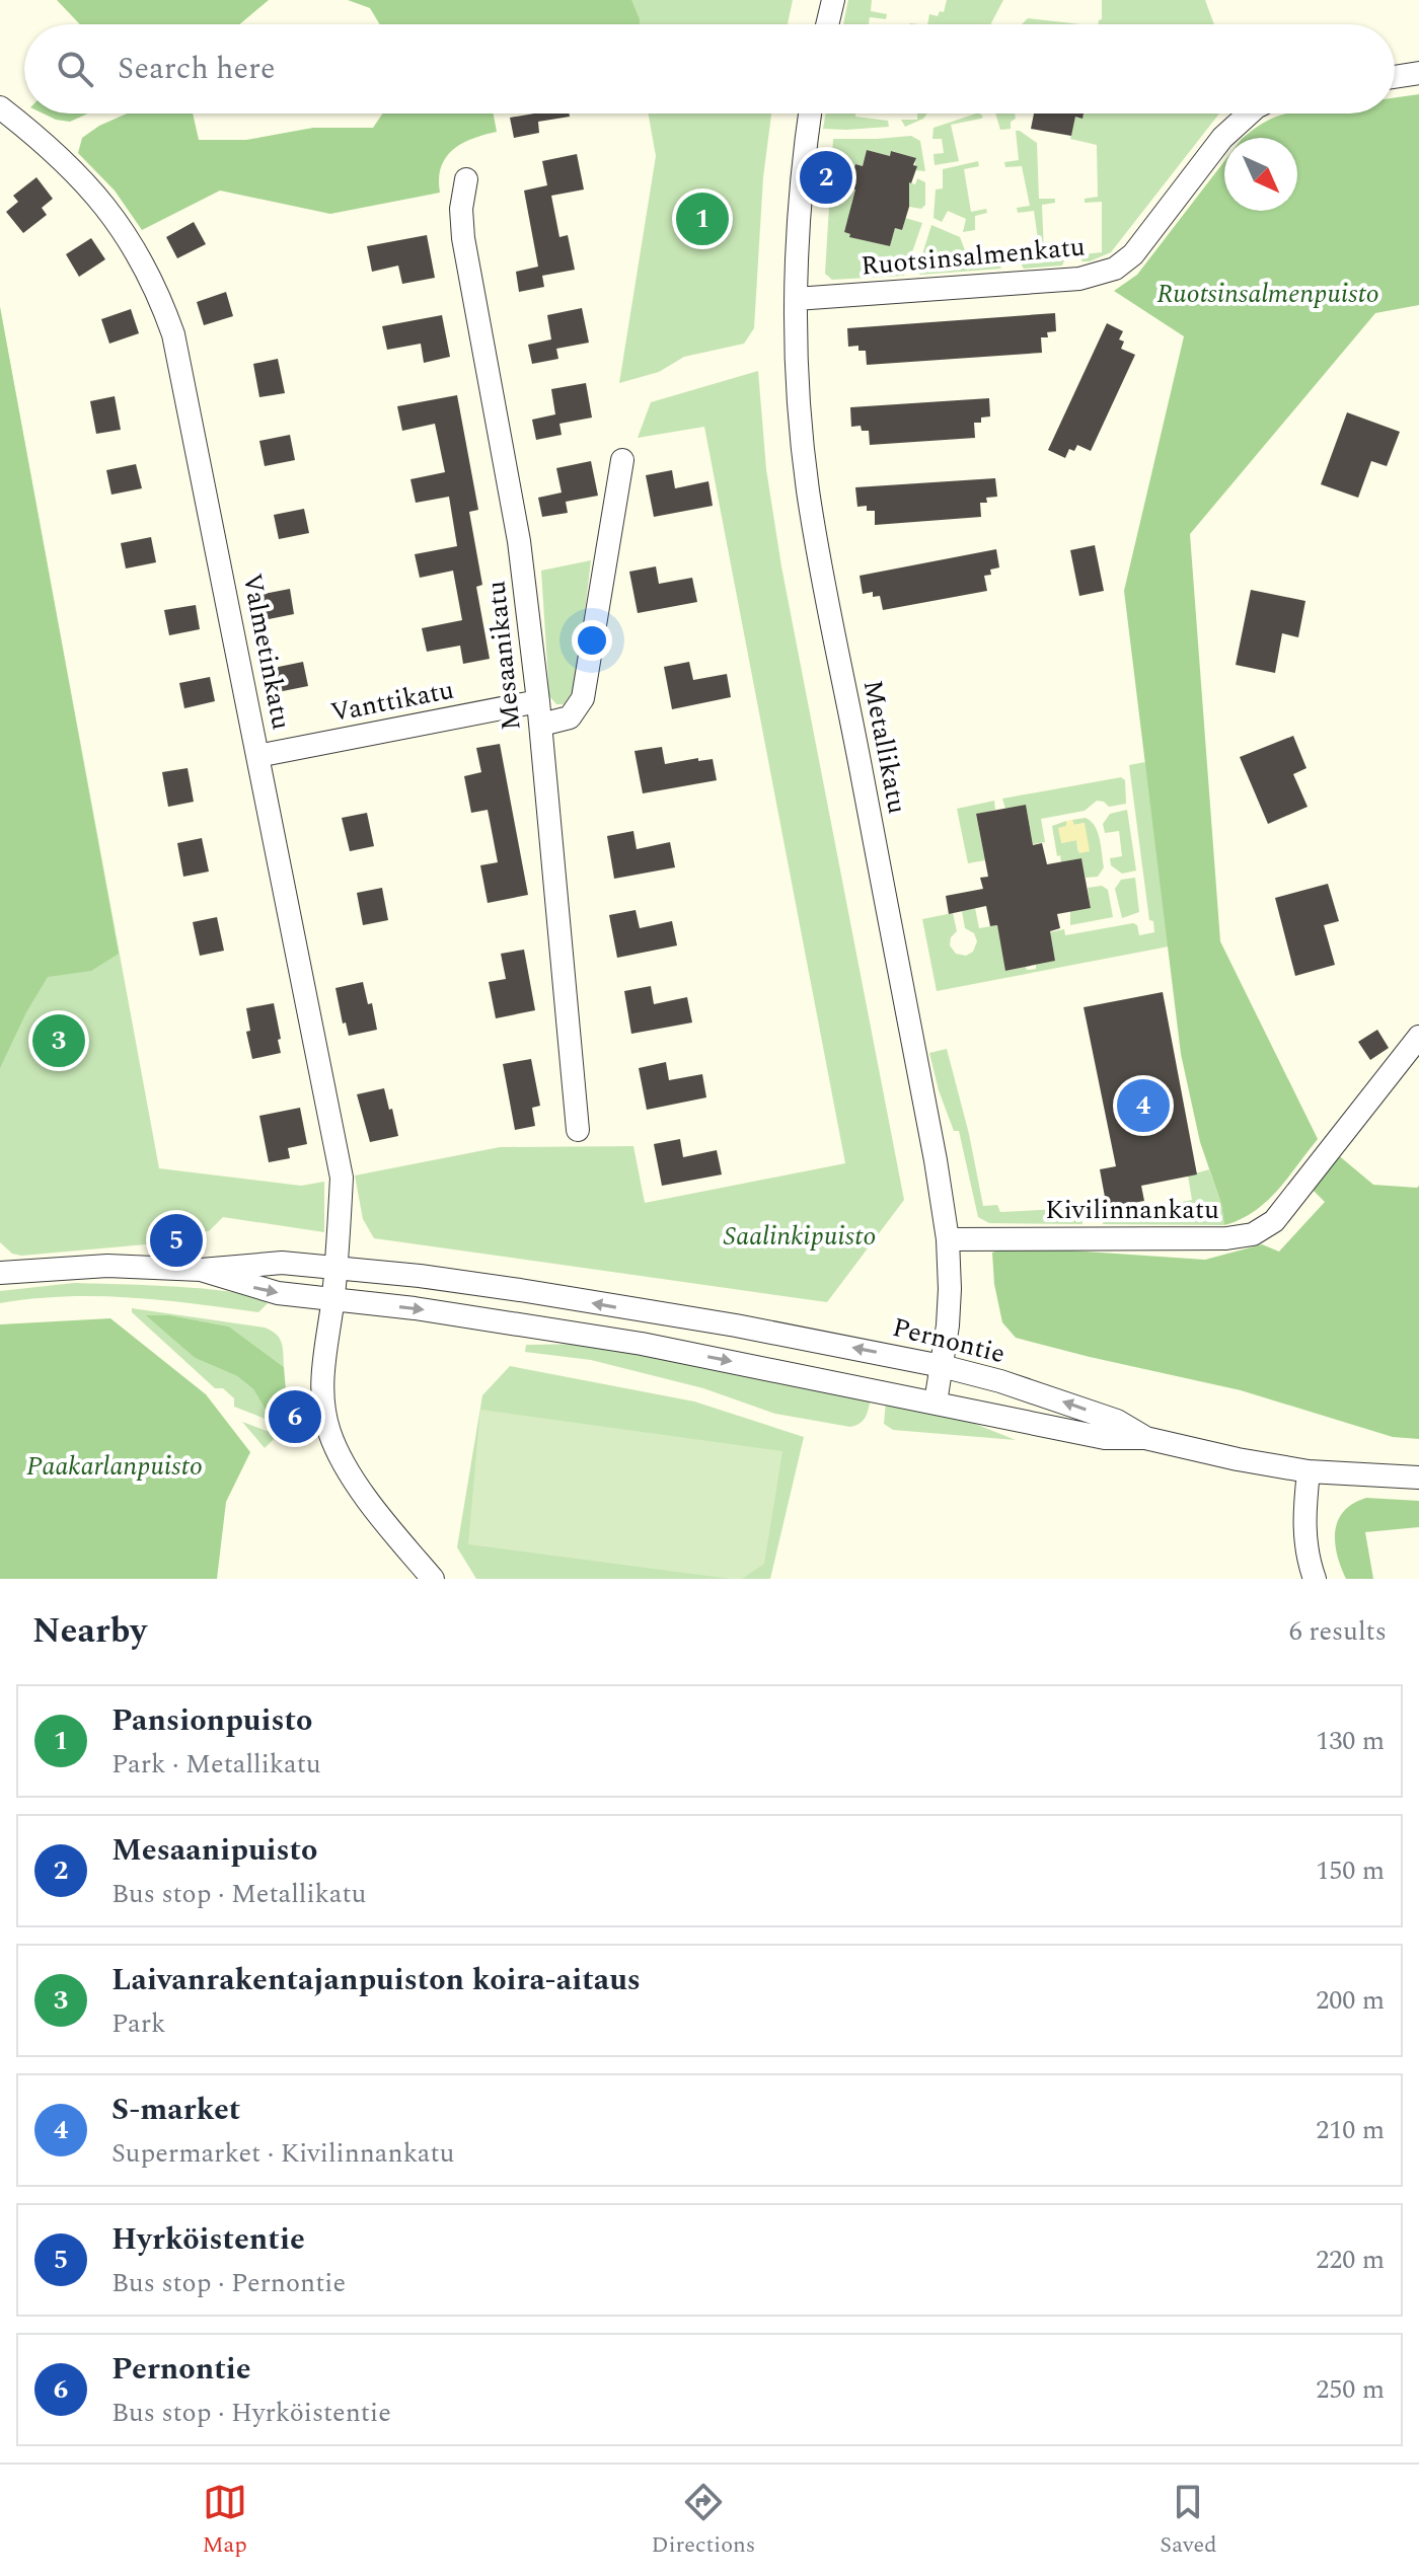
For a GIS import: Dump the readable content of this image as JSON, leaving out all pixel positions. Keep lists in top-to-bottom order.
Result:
{
  "streets": {
    "street": [
      "Ruotsinsalmenkatu",
      "Valmetinkatu",
      "Mesaanikatu",
      "Vanttikatu",
      "Metallikatu",
      "Kivilinnankatu",
      "Pernontie"
    ]
  },
  "crossings": [
    ["Ruotsinsalmenkatu", "Metallikatu"],
    ["Valmetinkatu", "Vanttikatu"],
    ["Valmetinkatu", "Pernontie"],
    ["Mesaanikatu", "Vanttikatu"],
    ["Metallikatu", "Kivilinnankatu"],
    ["Metallikatu", "Pernontie"]
  ],
  "parks": ["Ruotsinsalmenpuisto", "Saalinkipuisto", "Paakarlanpuisto"],
  "north": "bottom right",
  "page": {
    "search": "Search here",
    "pins": [
      "2",
      "1",
      "3",
      "4",
      "5",
      "6"
    ],
    "heading": ["Nearby", "6 results"],
    "list": [
      {
        "mark": "1",
        "name": "Pansionpuisto",
        "note": "Park · Metallikatu",
        "value": "130 m"
      },
      {
        "mark": "2",
        "name": "Mesaanipuisto",
        "note": "Bus stop · Metallikatu",
        "value": "150 m"
      },
      {
        "mark": "3",
        "name": "Laivanrakentajanpuiston koira-aitaus",
        "note": "Park",
        "value": "200 m"
      },
      {
        "mark": "4",
        "name": "S-market",
        "note": "Supermarket · Kivilinnankatu",
        "value": "210 m"
      },
      {
        "mark": "5",
        "name": "Hyrköistentie",
        "note": "Bus stop · Pernontie",
        "value": "220 m"
      },
      {
        "mark": "6",
        "name": "Pernontie",
        "note": "Bus stop · Hyrköistentie",
        "value": "250 m"
      }
    ],
    "nav": ["Map", "Directions", "Saved"]
  }
}
